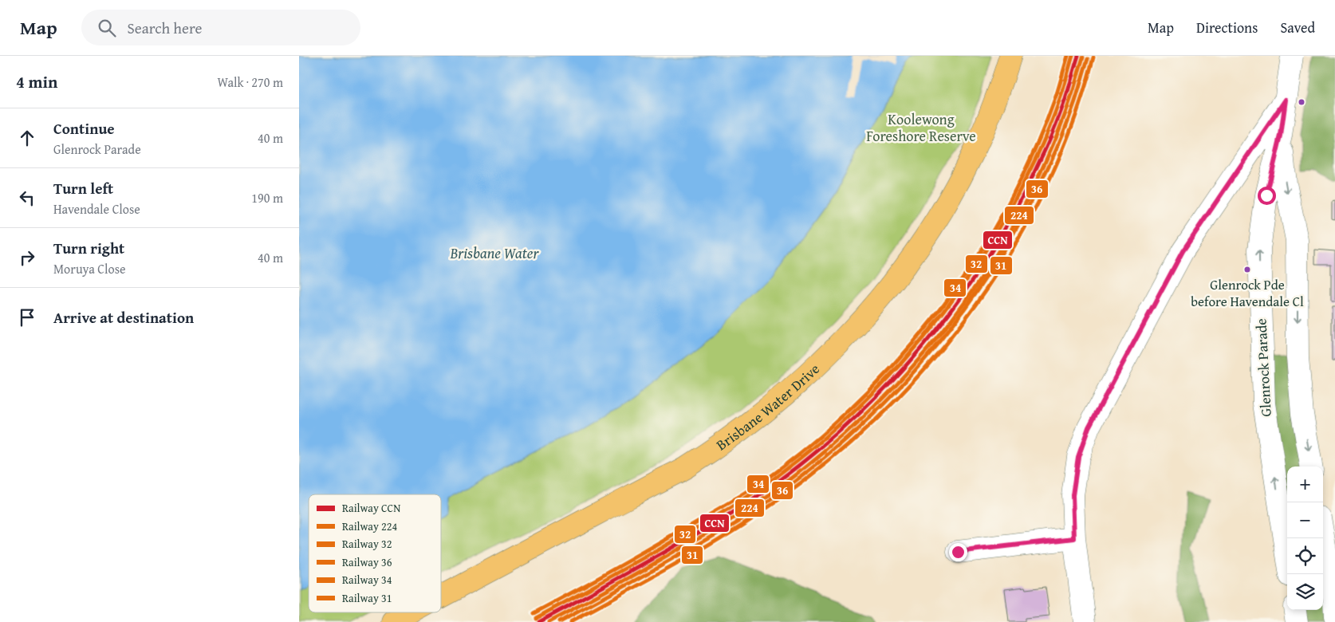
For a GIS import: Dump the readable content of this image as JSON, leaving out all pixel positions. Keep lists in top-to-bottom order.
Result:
{
  "streets": {
    "main road": ["Brisbane Water Drive"],
    "street": ["Glenrock Parade"]
  },
  "water": ["Brisbane Water"],
  "parks": ["Koolewong Foreshore Reserve"],
  "places": ["Glenrock Pde before Havendale Cl"],
  "lines": [
    "rail line CCN",
    "rail line 32",
    "rail line 34",
    "rail line 224",
    "rail line 31",
    "rail line 36"
  ],
  "legend": [
    "Railway CCN",
    "Railway 224",
    "Railway 32",
    "Railway 36",
    "Railway 34",
    "Railway 31"
  ],
  "page": {
    "header": "Map",
    "search": "Search here",
    "nav": ["Map", "Directions", "Saved"],
    "heading": ["4 min", "Walk · 270 m"],
    "list": [
      ["Continue", "Glenrock Parade", "40 m"],
      ["Turn left", "Havendale Close", "190 m"],
      ["Turn right", "Moruya Close", "40 m"],
      "Arrive at destination"
    ],
    "map_buttons": ["+", "−"]
  }
}
